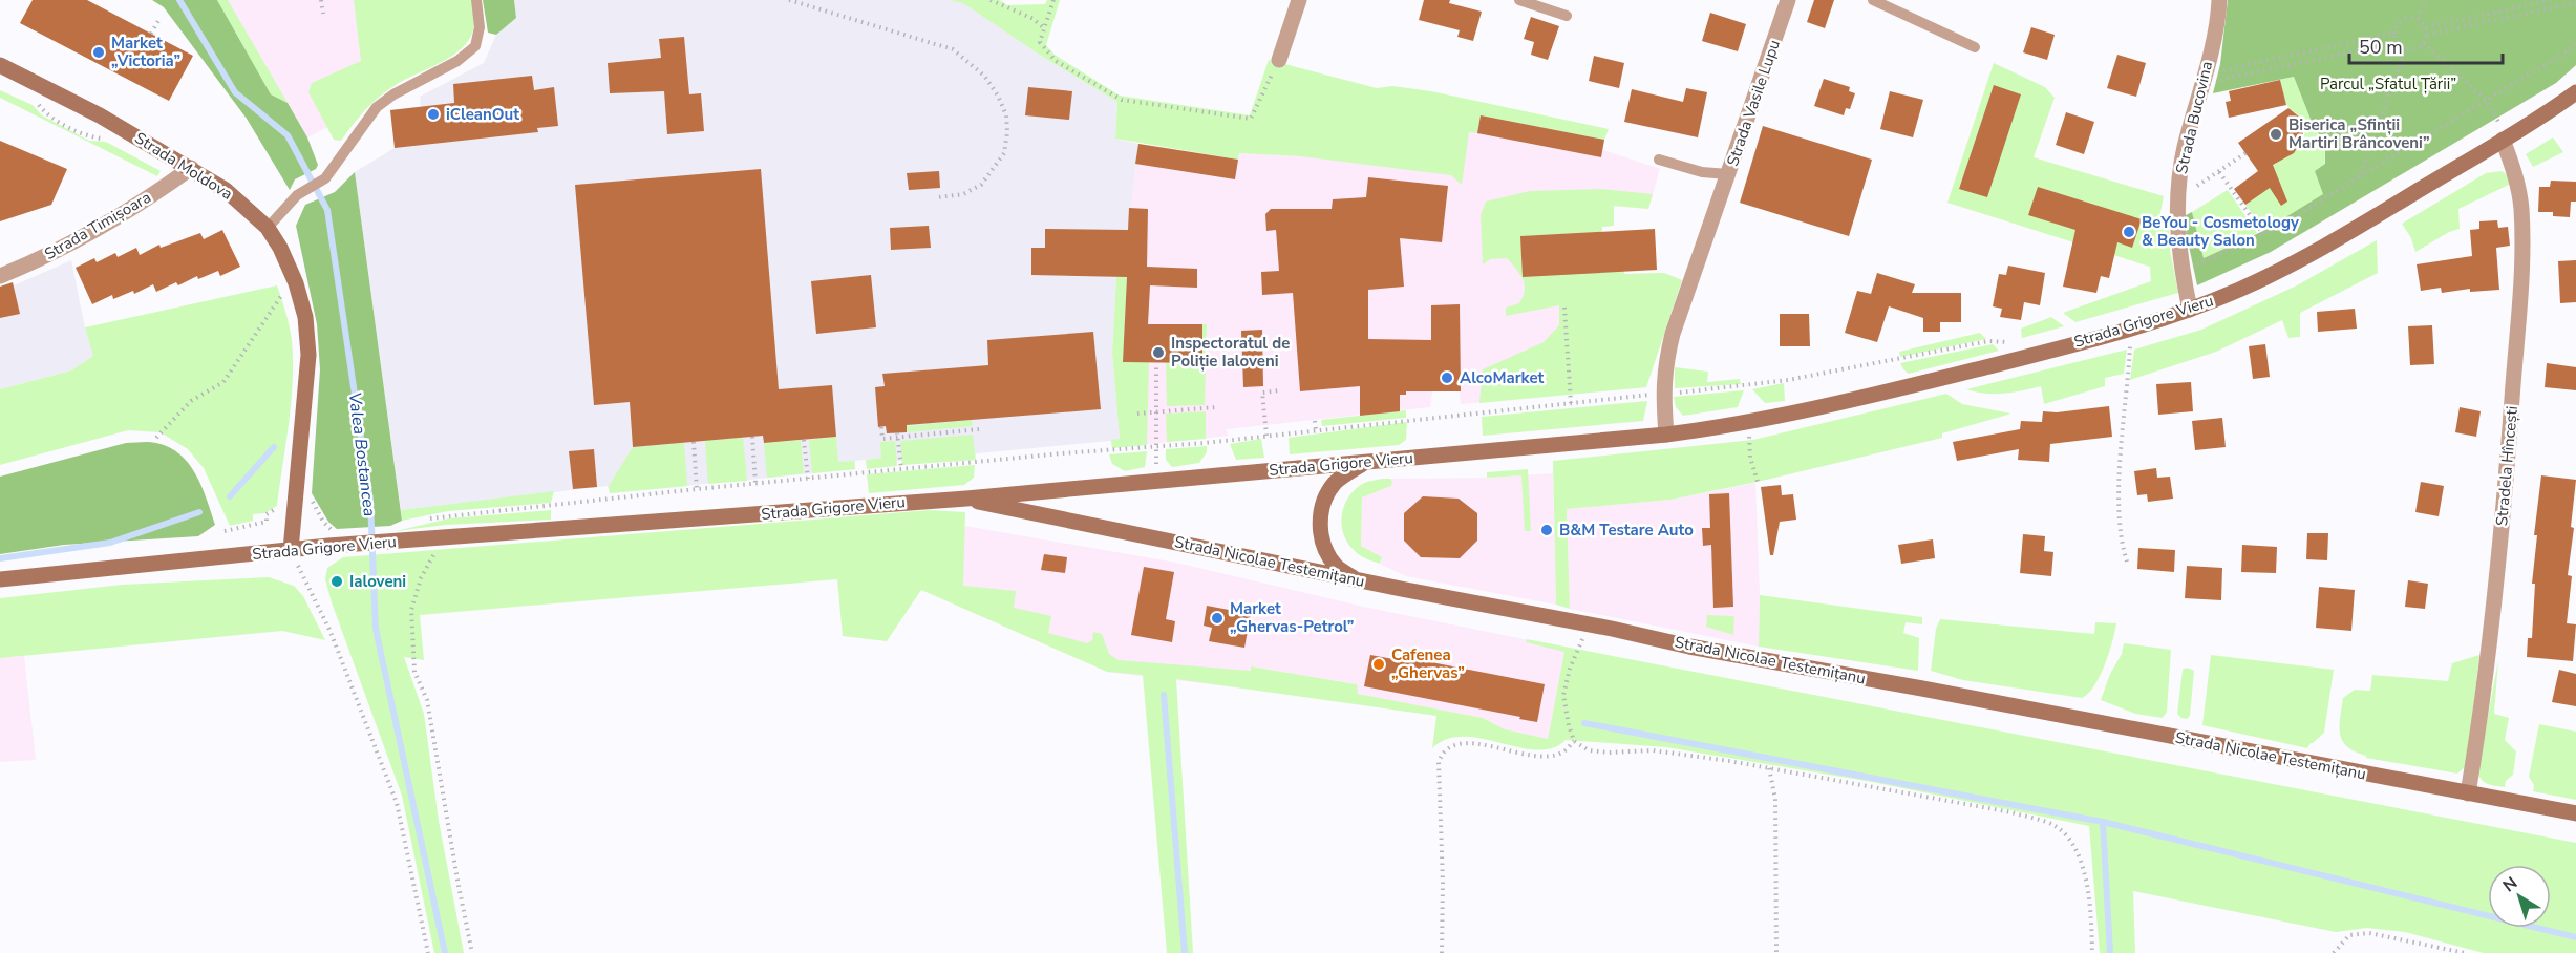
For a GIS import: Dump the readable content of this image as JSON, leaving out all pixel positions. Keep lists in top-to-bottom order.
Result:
{
  "streets": {
    "main road": ["Strada Moldova", "Strada Grigore Vieru", "Strada Nicolae Testemițanu"],
    "street": [
      "Strada Vasile Lupu",
      "Strada Bucovina",
      "Strada Timișoara",
      "Stradela Hîncești"
    ]
  },
  "crossings": [
    ["Strada Bucovina", "Strada Grigore Vieru"],
    ["Strada Moldova", "Strada Timișoara"],
    ["Strada Moldova", "Strada Grigore Vieru"],
    ["Strada Grigore Vieru", "Stradela Hîncești"],
    ["Strada Grigore Vieru", "Strada Nicolae Testemițanu"],
    ["Stradela Hîncești", "Strada Nicolae Testemițanu"]
  ],
  "water": ["Valea Bostancea"],
  "parks": ["Parcul „Sfatul Țării”"],
  "places": [
    "Market „Victoria”",
    "iCleanOut",
    "Biserica „Sfinții Martiri Brâncoveni”",
    "BeYou - Cosmetology & Beauty Salon",
    "Inspectoratul de Poliție Ialoveni",
    "AlcoMarket",
    "B&M Testare Auto",
    "Ialoveni",
    "Market „Ghervas-Petrol”",
    "Cafenea „Ghervas”"
  ],
  "scale_bar": "50 m",
  "north": "top left"
}
